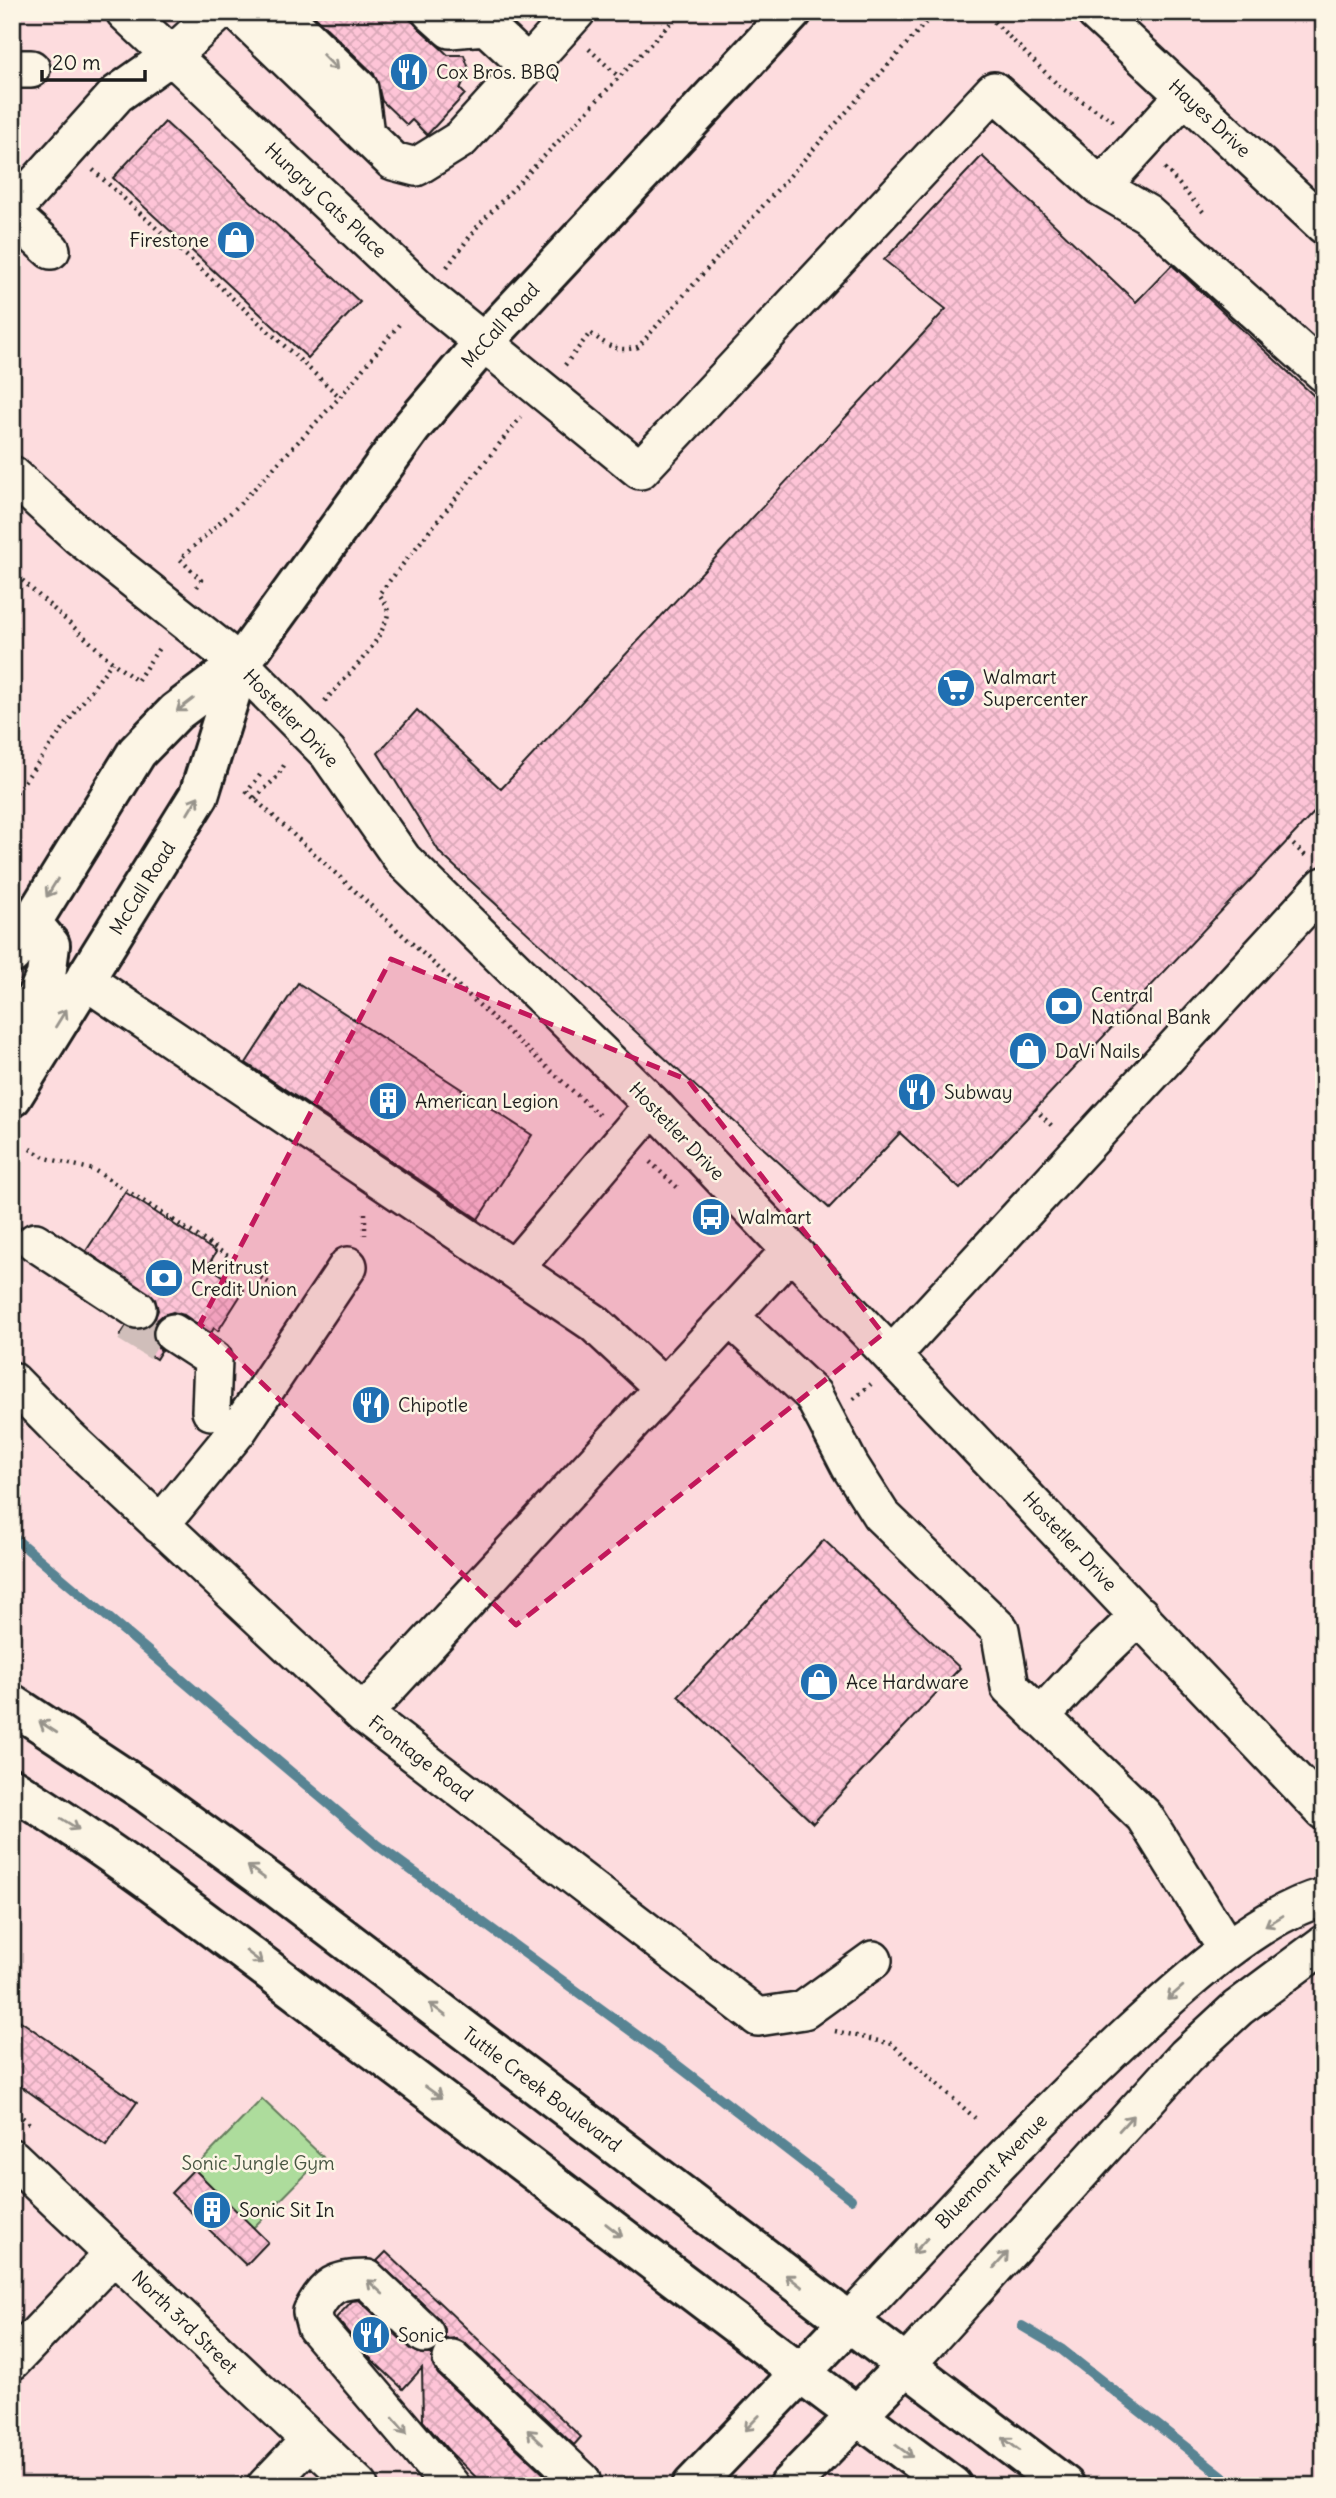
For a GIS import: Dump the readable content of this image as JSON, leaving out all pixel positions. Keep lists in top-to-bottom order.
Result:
{
  "streets": {
    "main road": ["McCall Road", "Tuttle Creek Boulevard", "Bluemont Avenue"],
    "street": [
      "Hayes Drive",
      "Hungry Cats Place",
      "Hostetler Drive",
      "Frontage Road",
      "North 3rd Street"
    ]
  },
  "crossings": [
    ["Hungry Cats Place", "McCall Road"],
    ["McCall Road", "Hostetler Drive"],
    ["Tuttle Creek Boulevard", "Bluemont Avenue"]
  ],
  "parks": ["Sonic Jungle Gym"],
  "places": {
    "restaurant": [
      "Cox Bros. BBQ",
      "Subway",
      "Chipotle",
      "Sonic"
    ],
    "shop": ["Firestone", "DaVi Nails", "Ace Hardware"],
    "supermarket": ["Walmart Supercenter"],
    "bank": ["Central National Bank", "Meritrust Credit Union"],
    "building": ["American Legion", "Sonic Sit In"],
    "bus stop": ["Walmart"]
  },
  "scale_bar": "20 m"
}
